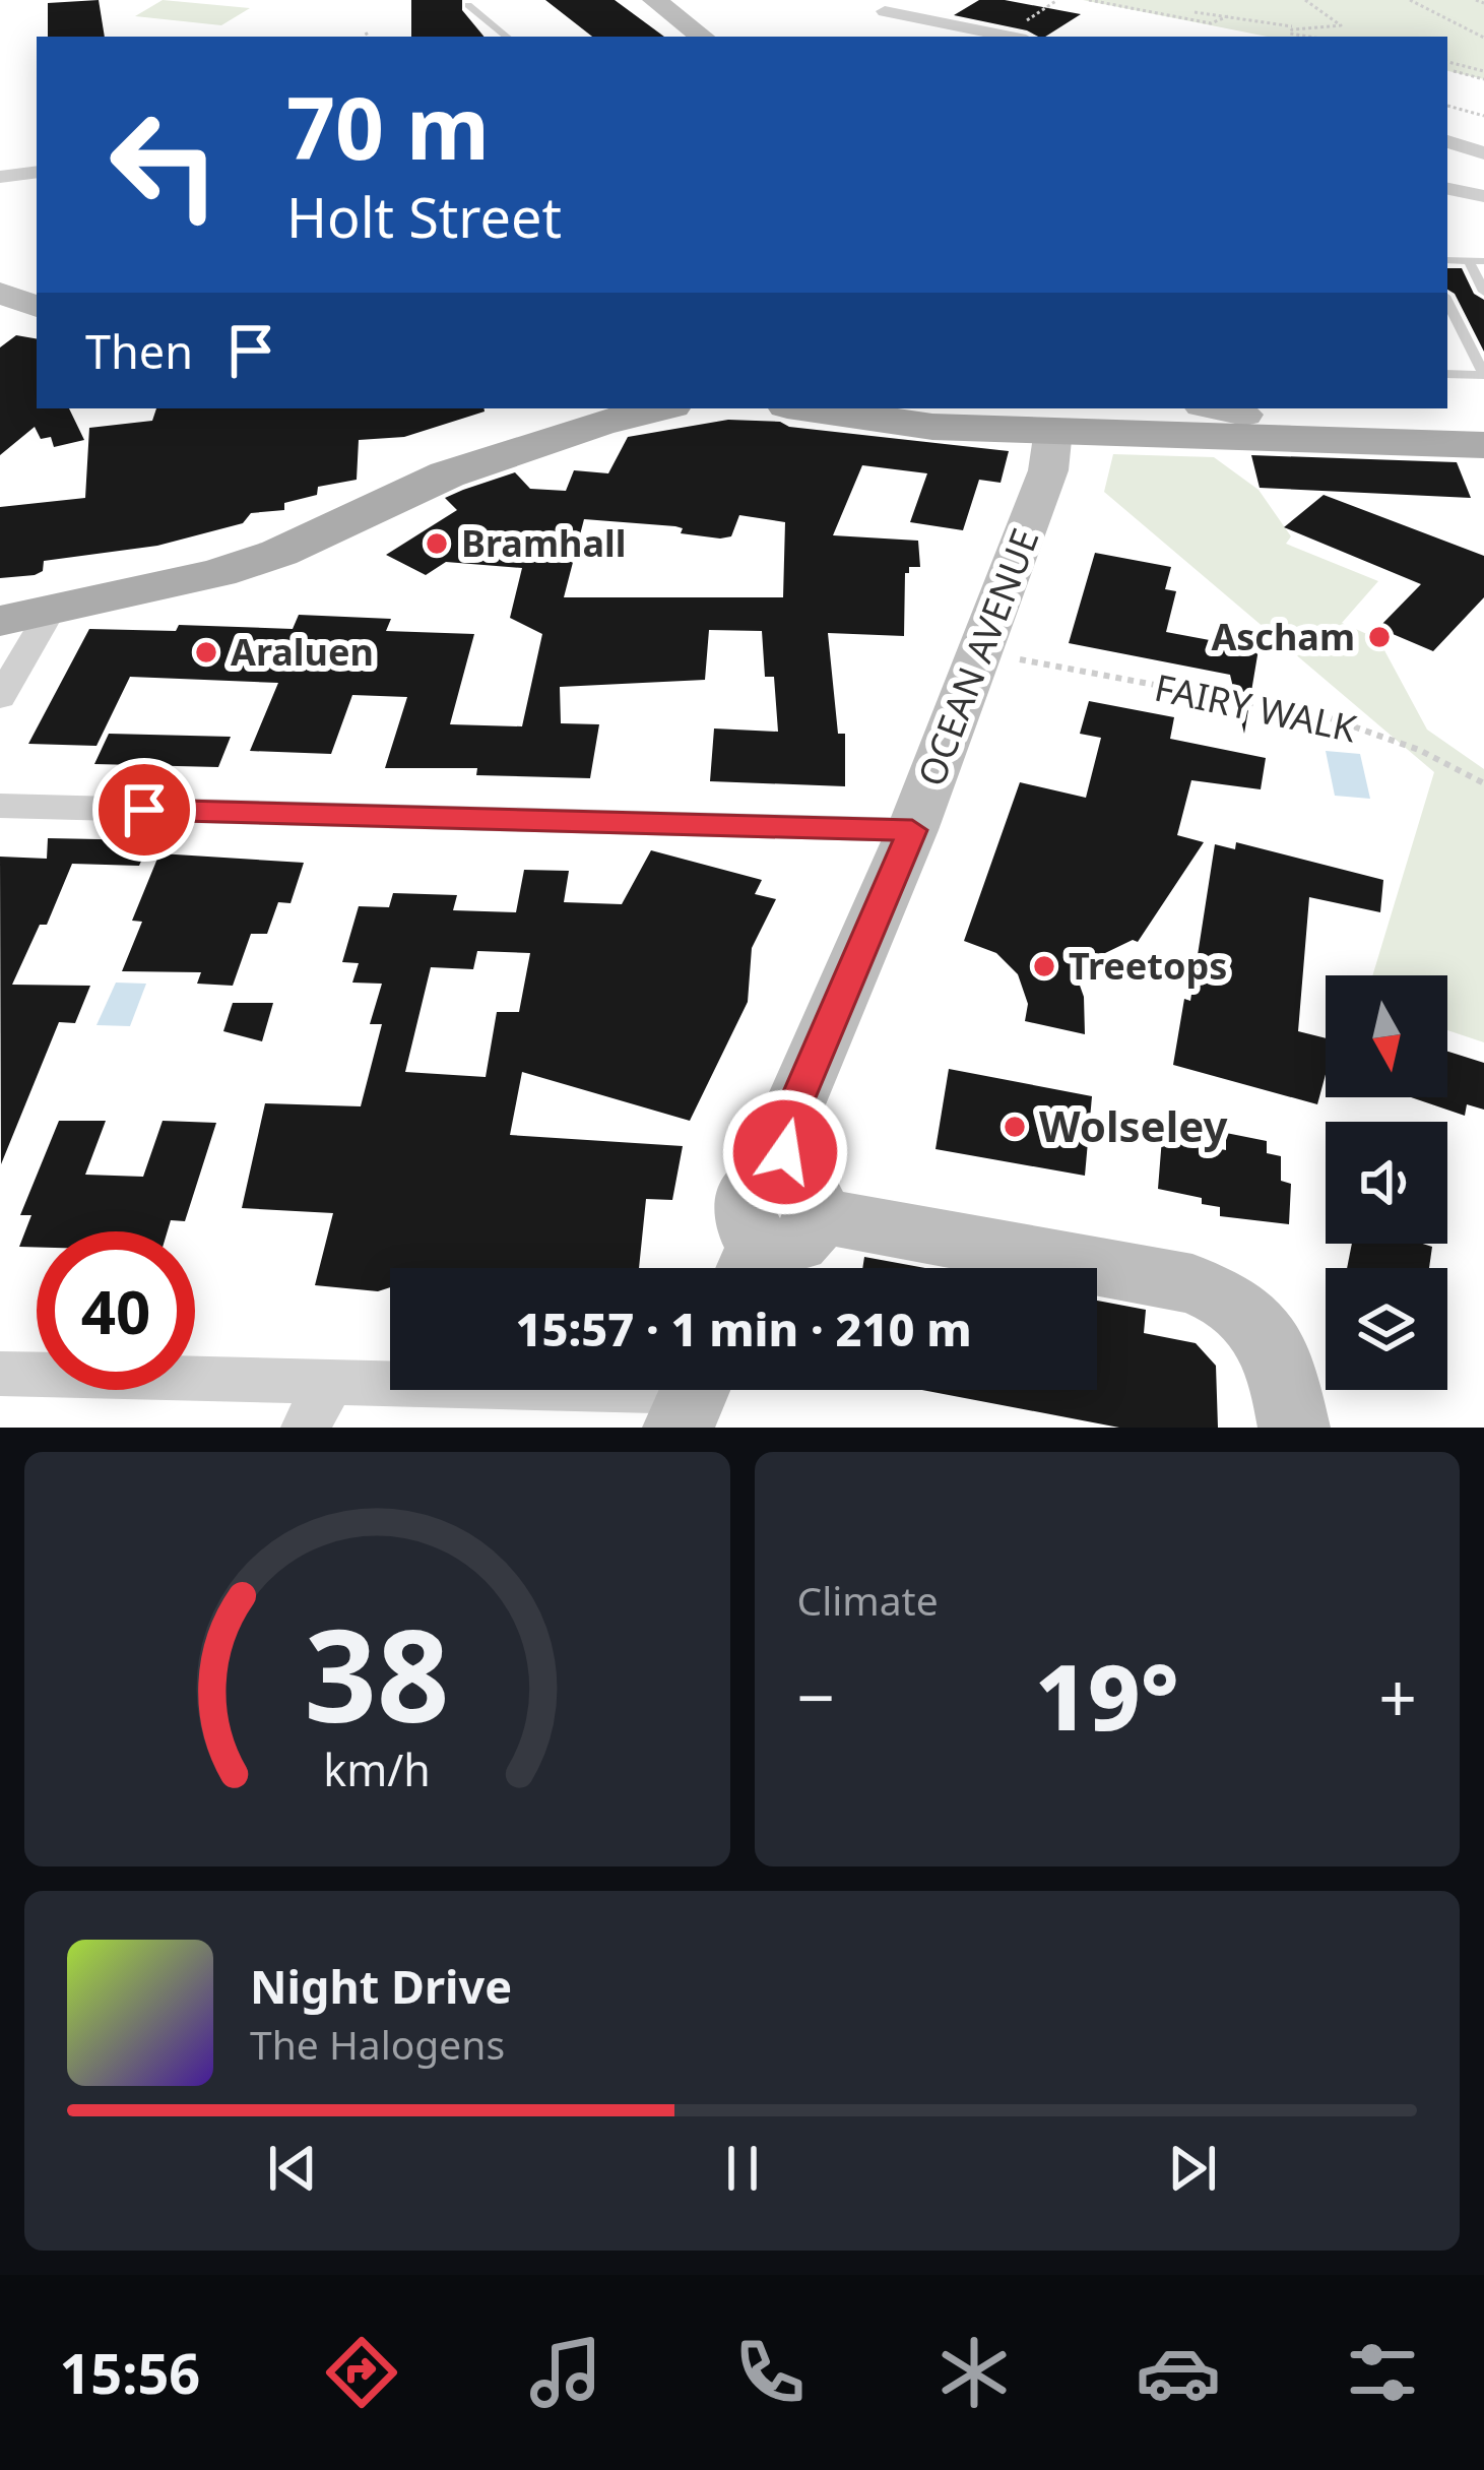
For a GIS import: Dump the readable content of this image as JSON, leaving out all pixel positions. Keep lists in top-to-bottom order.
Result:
{
  "streets": {
    "street": ["OCEAN AVENUE"],
    "path": ["FAIRY WALK"]
  },
  "places": [
    "Bramhall",
    "Ascham",
    "Araluen",
    "Treetops",
    "Wolseley"
  ],
  "north": "bottom",
  "page": {
    "turn": ["70 m", "Holt Street"],
    "then": "Then",
    "limit": "40",
    "trip": "15:57 · 1 min · 210 m",
    "tile": "Climate",
    "heat": ["−", "19°", "+"],
    "song": ["Night Drive", "The Halogens"],
    "tabs": "15:56",
    "gauge": ["38", "km/h"]
  }
}
